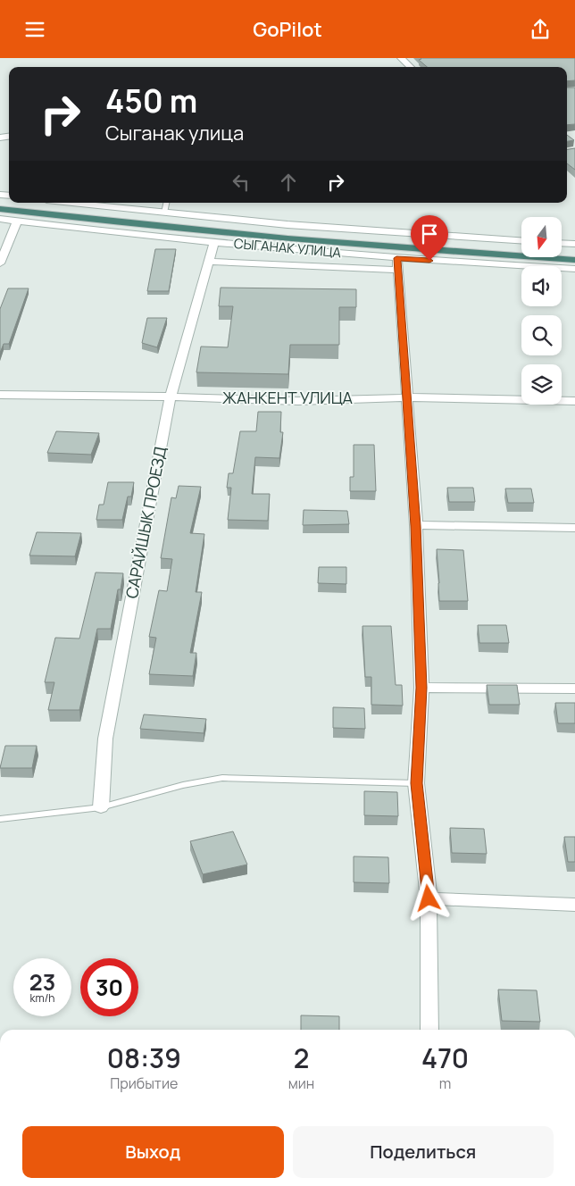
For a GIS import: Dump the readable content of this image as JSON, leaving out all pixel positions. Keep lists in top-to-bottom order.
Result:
{
  "streets": {
    "street": ["СЫГАНАК УЛИЦА", "ЖАНКЕНТ УЛИЦА", "САРАЙШЫК ПРОЕЗД"]
  },
  "crossings": [
    ["СЫГАНАК УЛИЦА", "САРАЙШЫК ПРОЕЗД"],
    ["ЖАНКЕНТ УЛИЦА", "САРАЙШЫК ПРОЕЗД"]
  ],
  "north": "bottom",
  "page": {
    "header": "GoPilot",
    "turn": ["450 m", "Сыганак улица"],
    "speed": "23 km/h",
    "limit": "30",
    "eta": [
      "08:39",
      "Прибытие",
      "2",
      "мин",
      "470",
      "m"
    ],
    "buttons": ["Выход", "Поделиться"]
  }
}
